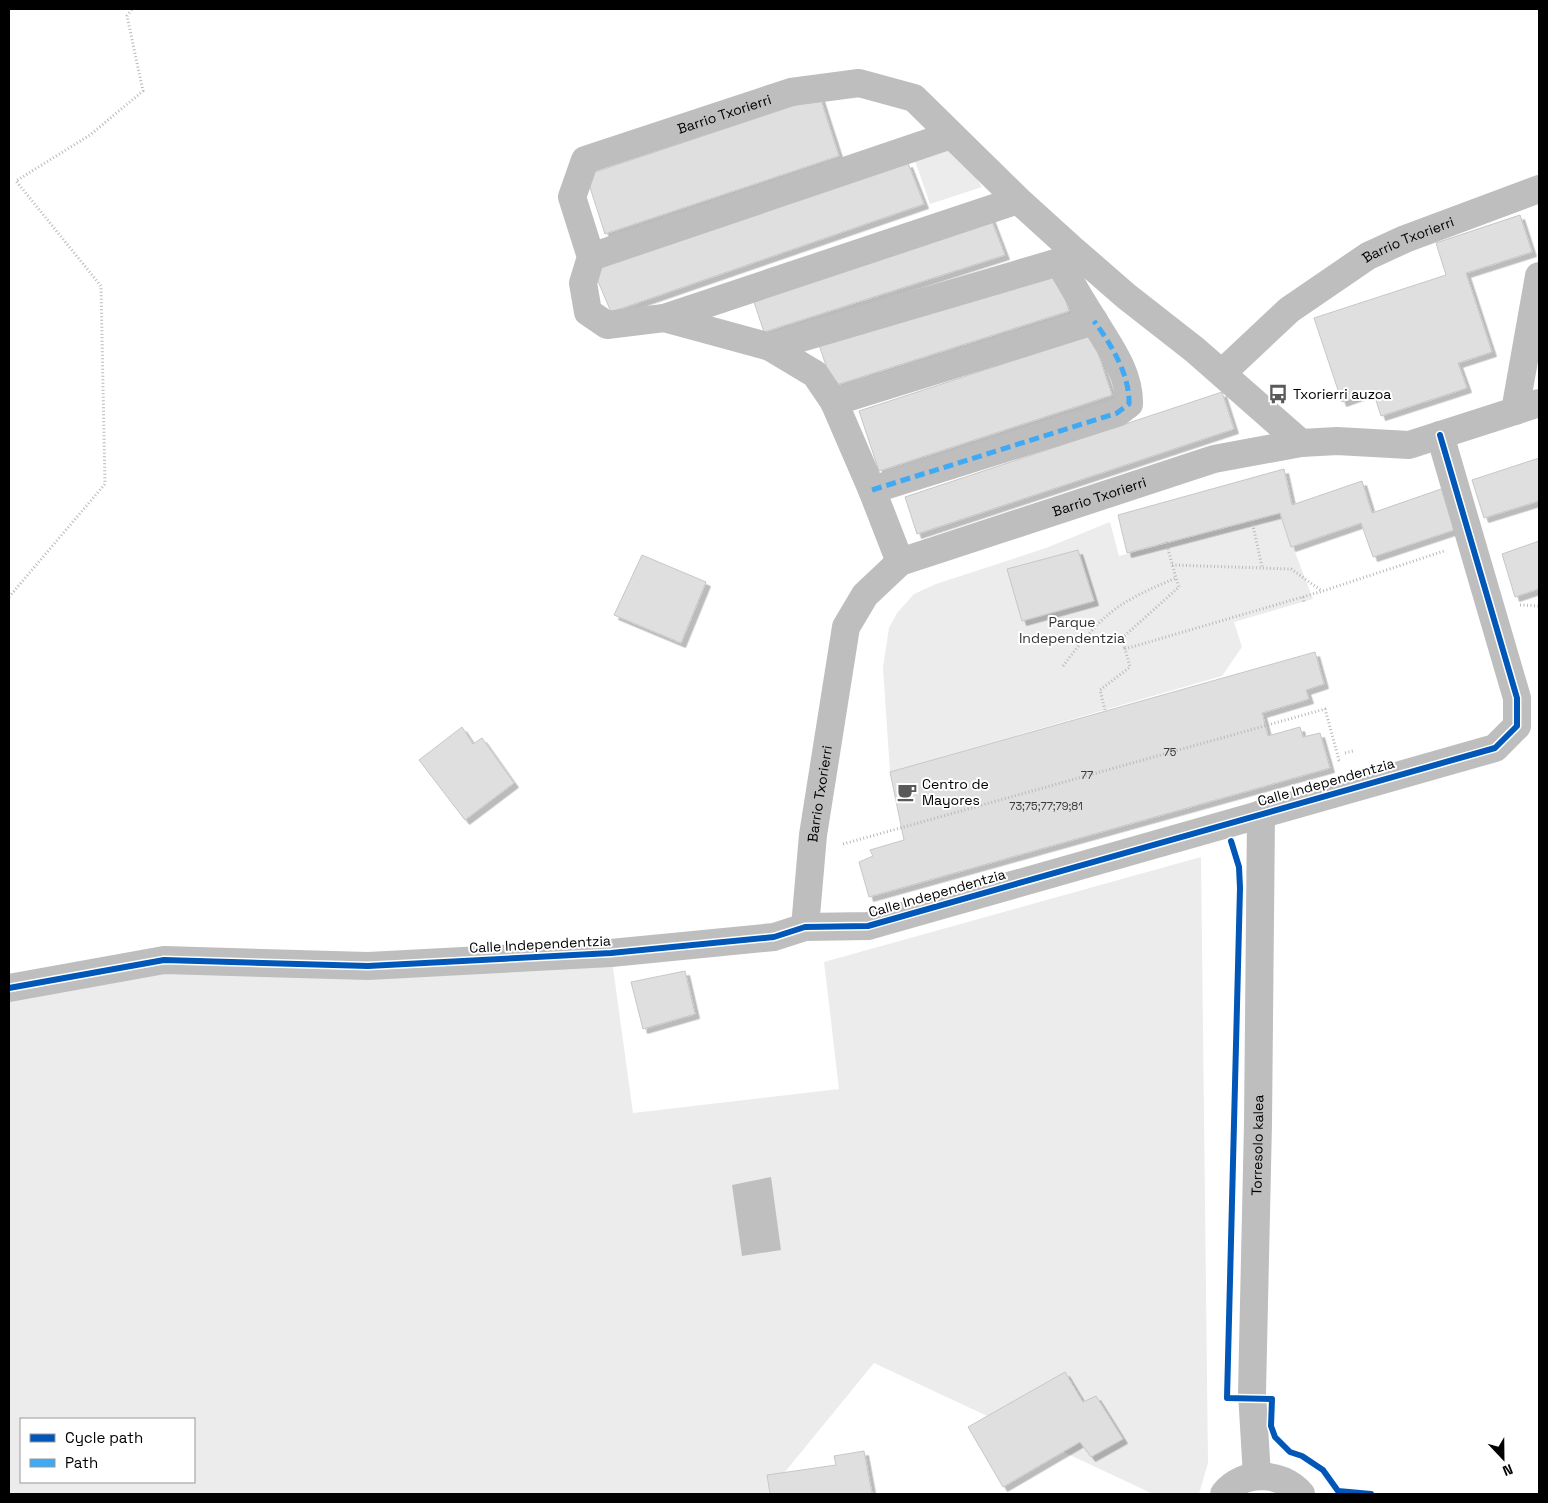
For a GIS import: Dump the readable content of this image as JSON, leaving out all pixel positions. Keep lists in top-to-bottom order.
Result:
{
  "streets": {
    "street": ["Barrio Txorierri", "Calle Independentzia", "Torresolo kalea"]
  },
  "crossings": [
    ["Barrio Txorierri", "Calle Independentzia"],
    ["Calle Independentzia", "Torresolo kalea"]
  ],
  "parks": ["Parque Independentzia"],
  "places": {
    "bus stop": ["Txorierri auzoa"],
    "cafe": ["Centro de Mayores"]
  },
  "house_numbers": ["75", "77", "73;75;77;79;81"],
  "legend": ["Cycle path", "Path"],
  "north": "bottom"
}
